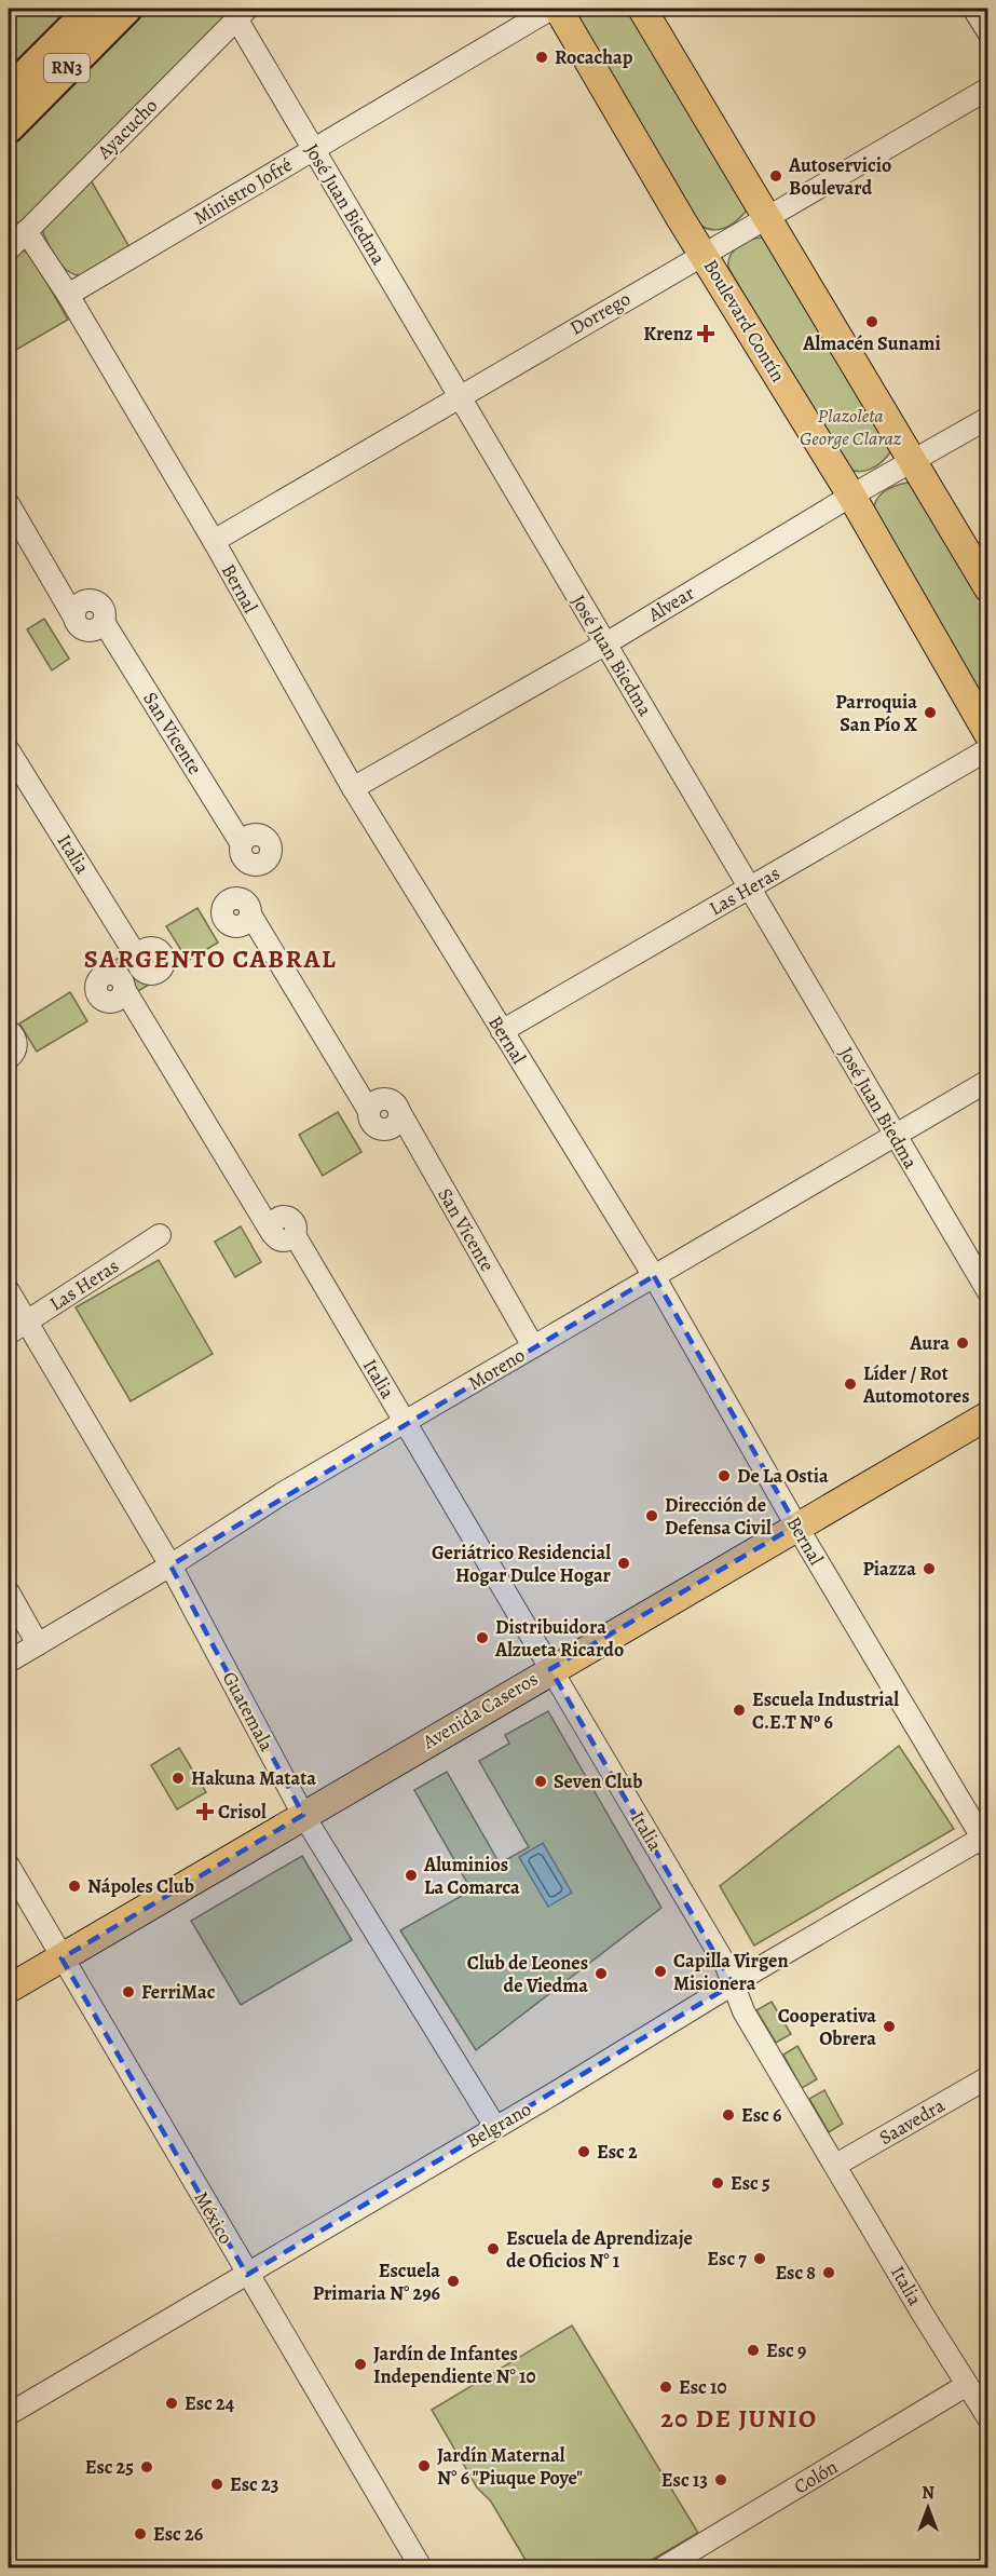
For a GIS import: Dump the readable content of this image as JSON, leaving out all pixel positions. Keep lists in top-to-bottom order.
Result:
{
  "streets": {
    "highway": ["RN3"],
    "main road": ["Boulevard Contín", "Avenida Caseros"],
    "street": [
      "Ayacucho",
      "Ministro Jofré",
      "José Juan Biedma",
      "Dorrego",
      "Bernal",
      "Alvear",
      "San Vicente",
      "Italia",
      "Las Heras",
      "Moreno",
      "Guatemala",
      "Saavedra",
      "Belgrano",
      "México",
      "Colón"
    ]
  },
  "crossings": [
    ["Ayacucho", "José Juan Biedma"],
    ["Ayacucho", "Bernal"],
    ["Ministro Jofré", "José Juan Biedma"],
    ["Ministro Jofré", "Bernal"],
    ["José Juan Biedma", "Dorrego"],
    ["José Juan Biedma", "Alvear"],
    ["José Juan Biedma", "Las Heras"],
    ["José Juan Biedma", "Moreno"],
    ["Dorrego", "Boulevard Contín"],
    ["Dorrego", "Bernal"],
    ["Boulevard Contín", "Alvear"],
    ["Bernal", "Alvear"],
    ["Bernal", "Las Heras"],
    ["Bernal", "Moreno"],
    ["Bernal", "Avenida Caseros"],
    ["Bernal", "Belgrano"],
    ["San Vicente", "Moreno"],
    ["Italia", "Moreno"],
    ["Italia", "Avenida Caseros"],
    ["Italia", "Saavedra"],
    ["Italia", "Belgrano"],
    ["Italia", "Colón"],
    ["Las Heras", "Guatemala"],
    ["Moreno", "Guatemala"],
    ["Avenida Caseros", "Guatemala"],
    ["Avenida Caseros", "México"],
    ["Guatemala", "Belgrano"],
    ["Belgrano", "México"]
  ],
  "districts": ["SARGENTO CABRAL", "20 DE JUNIO"],
  "parks": ["Plazoleta George Claraz"],
  "places": {
    "other": [
      "Rocachap",
      "Autoservicio Boulevard",
      "Almacén Sunami",
      "Parroquia San Pío X",
      "Aura",
      "Líder / Rot Automotores",
      "De La Ostia",
      "Dirección de Defensa Civil",
      "Geriátrico Residencial Hogar Dulce Hogar",
      "Piazza",
      "Distribuidora Alzueta Ricardo",
      "Escuela Industrial C.E.T Nº 6",
      "Hakuna Matata",
      "Seven Club",
      "Aluminios La Comarca",
      "Nápoles Club",
      "Capilla Virgen Misionera",
      "Club de Leones de Viedma",
      "FerriMac",
      "Cooperativa Obrera",
      "Esc 6",
      "Esc 2",
      "Esc 5",
      "Escuela de Aprendizaje de Oficios N° 1",
      "Esc 7",
      "Esc 8",
      "Escuela Primaria N° 296",
      "Esc 9",
      "Jardín de Infantes Independiente N° 10",
      "Esc 10",
      "Esc 24",
      "Jardín Maternal N° 6 \"Piuque Poye\"",
      "Esc 25",
      "Esc 13",
      "Esc 23",
      "Esc 26"
    ],
    "health": ["Krenz", "Crisol"]
  },
  "north": "top"
}
